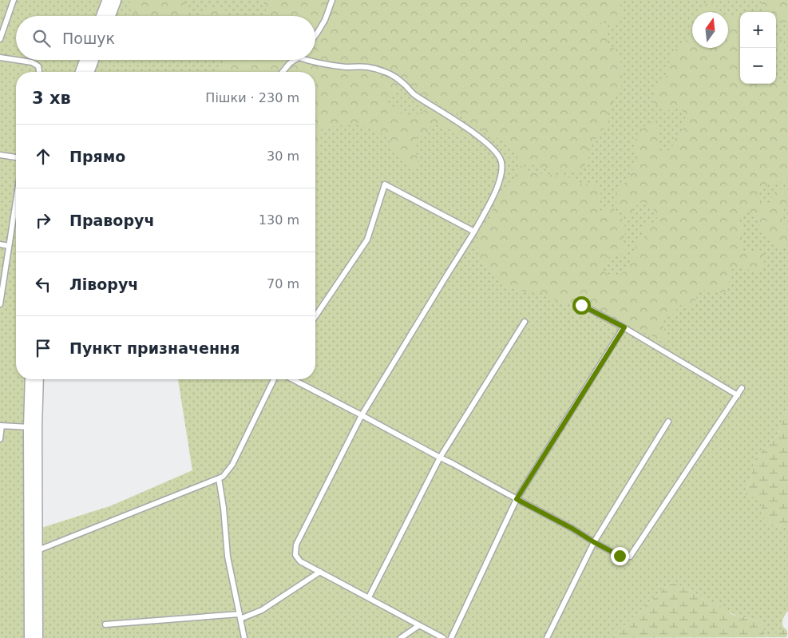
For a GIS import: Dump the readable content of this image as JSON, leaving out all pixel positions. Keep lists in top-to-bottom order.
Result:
{
  "north": "top",
  "page": {
    "map_buttons": ["+", "−"],
    "search": "Пошук",
    "heading": ["3 хв", "Пішки · 230 m"],
    "list": [
      ["Прямо", "30 m"],
      ["Праворуч", "130 m"],
      ["Ліворуч", "70 m"],
      "Пункт призначення"
    ]
  }
}
